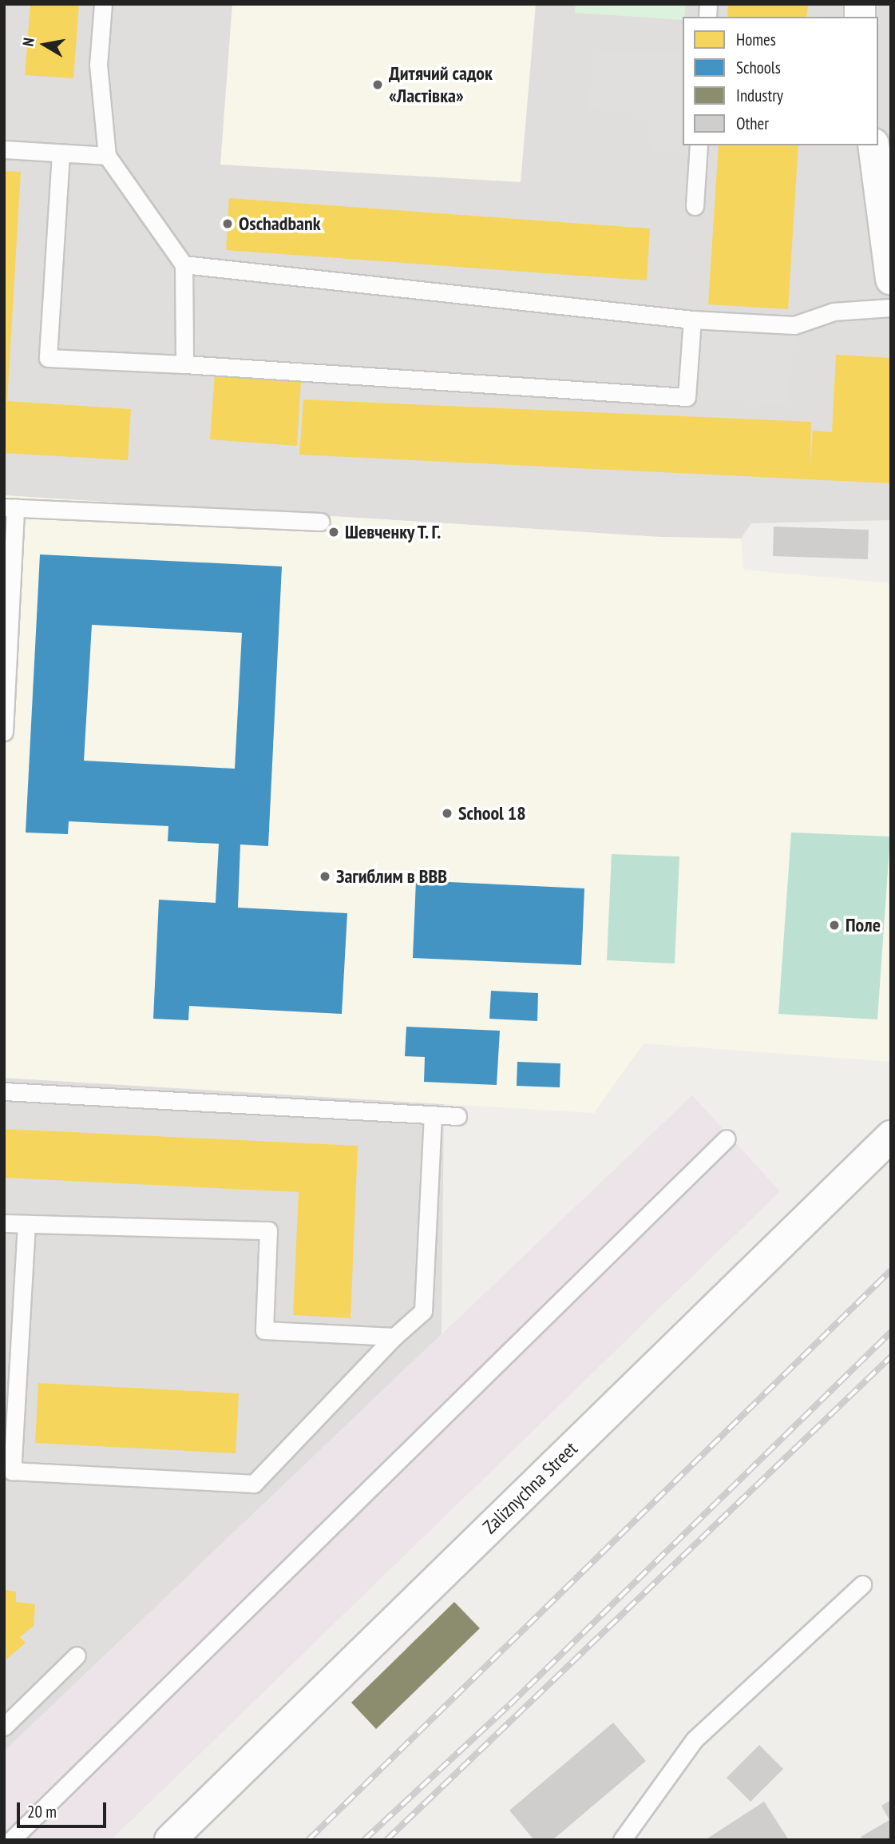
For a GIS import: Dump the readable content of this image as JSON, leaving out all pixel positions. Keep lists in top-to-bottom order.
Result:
{
  "streets": {
    "street": ["Zaliznychna Street"]
  },
  "places": [
    "Дитячий садок «Ластівка»",
    "Oschadbank",
    "Шевченку Т. Г.",
    "School 18",
    "Загиблим в ВВВ",
    "Поле"
  ],
  "legend": [
    "Homes",
    "Schools",
    "Industry",
    "Other"
  ],
  "scale_bar": "20 m",
  "north": "left"
}
